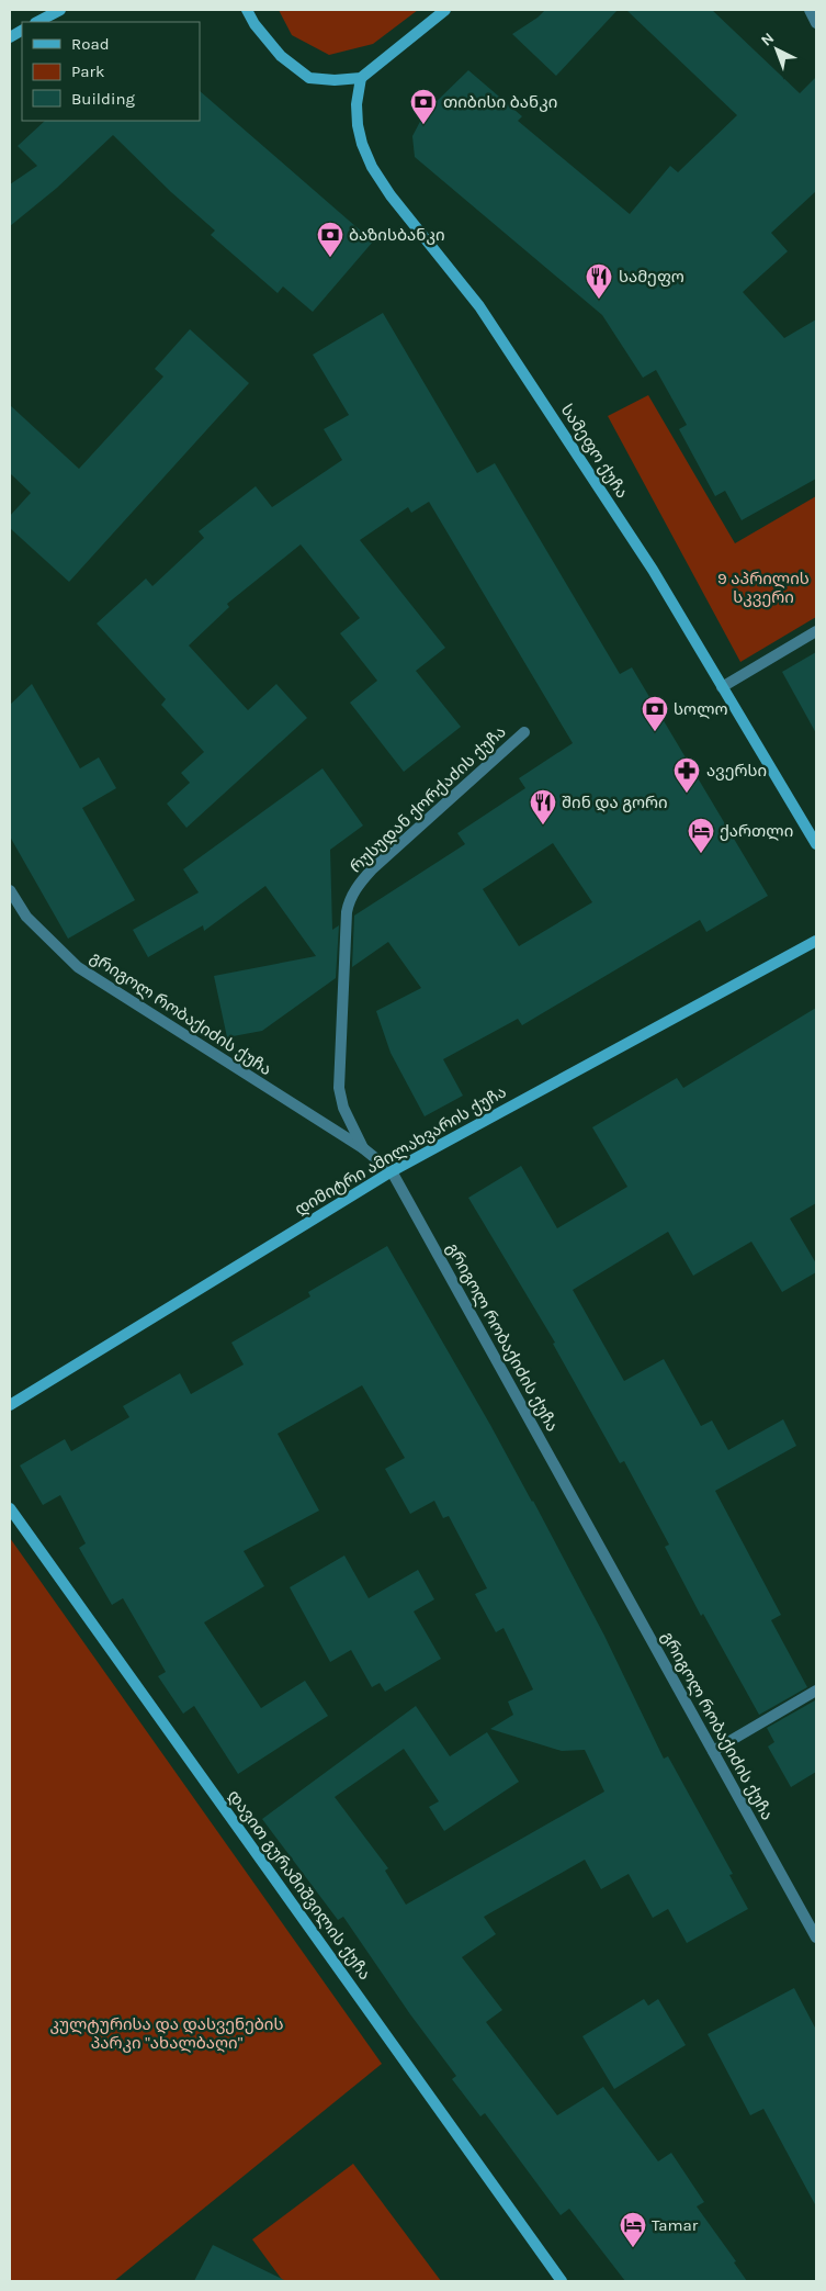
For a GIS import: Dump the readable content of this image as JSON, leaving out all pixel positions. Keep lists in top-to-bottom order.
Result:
{
  "streets": {
    "main road": ["სამეფო ქუჩა", "დიმიტრი ამილახვარის ქუჩა", "დავით გურამიშვილის ქუჩა"],
    "street": ["რუსუდან ქორქაძის ქუჩა", "გრიგოლ რობაქიძის ქუჩა"]
  },
  "crossings": [
    ["რუსუდან ქორქაძის ქუჩა", "გრიგოლ რობაქიძის ქუჩა"],
    ["გრიგოლ რობაქიძის ქუჩა", "დიმიტრი ამილახვარის ქუჩა"]
  ],
  "parks": ["9 აპრილის სკვერი", "კულტურისა და დასვენების პარკი \"ახალბაღი\""],
  "places": {
    "bank": ["თიბისი ბანკი", "ბაზისბანკი", "სოლო"],
    "restaurant": ["სამეფო", "შინ და გორი"],
    "pharmacy": ["ავერსი"],
    "hotel": ["ქართლი", "Tamar"]
  },
  "legend": ["Road", "Park", "Building"],
  "north": "top left"
}
